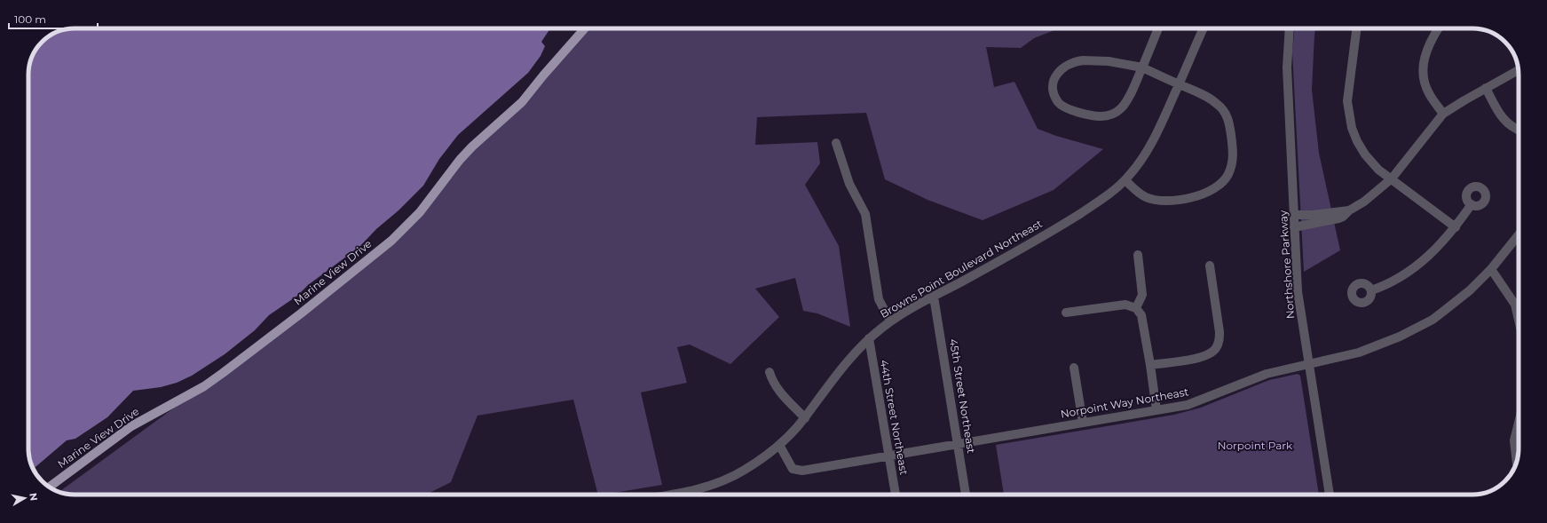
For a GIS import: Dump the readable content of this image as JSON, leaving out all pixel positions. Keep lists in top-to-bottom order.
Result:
{
  "streets": {
    "main road": ["Marine View Drive"],
    "street": [
      "Northshore Parkway",
      "Browns Point Boulevard Northeast",
      "45th Street Northeast",
      "Norpoint Way Northeast",
      "44th Street Northeast"
    ]
  },
  "crossings": [
    ["Northshore Parkway", "Norpoint Way Northeast"],
    ["Browns Point Boulevard Northeast", "45th Street Northeast"],
    ["Browns Point Boulevard Northeast", "Norpoint Way Northeast"],
    ["Browns Point Boulevard Northeast", "44th Street Northeast"],
    ["45th Street Northeast", "Norpoint Way Northeast"],
    ["Norpoint Way Northeast", "44th Street Northeast"]
  ],
  "parks": ["Norpoint Park"],
  "scale_bar": "100 m",
  "north": "right"
}
